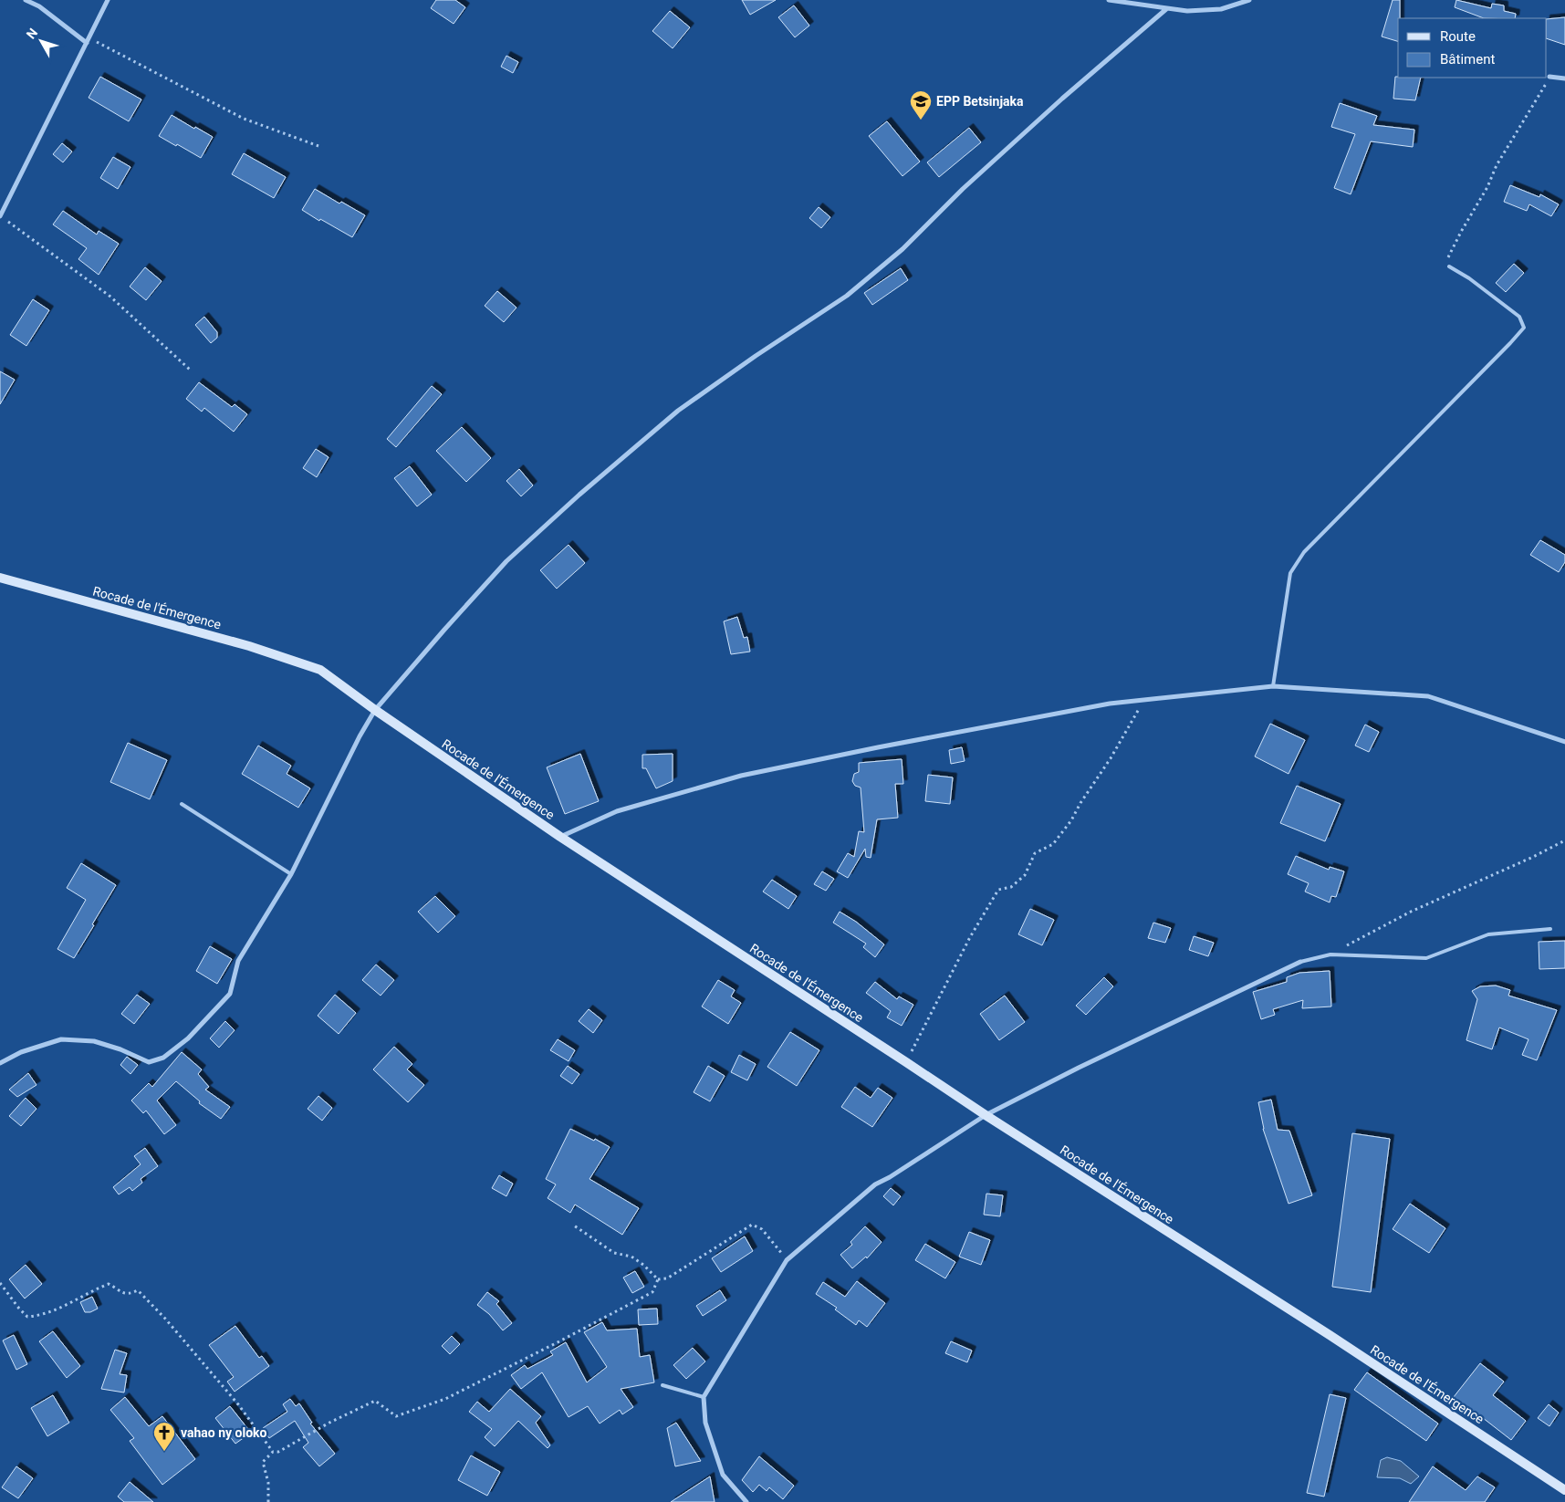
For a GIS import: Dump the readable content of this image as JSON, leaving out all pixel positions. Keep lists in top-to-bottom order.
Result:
{
  "streets": {
    "street": ["Rocade de l'Émergence"]
  },
  "places": {
    "school or university": ["EPP Betsinjaka"],
    "church": ["vahao ny oloko"]
  },
  "legend": ["Route", "Bâtiment"],
  "north": "top left"
}
